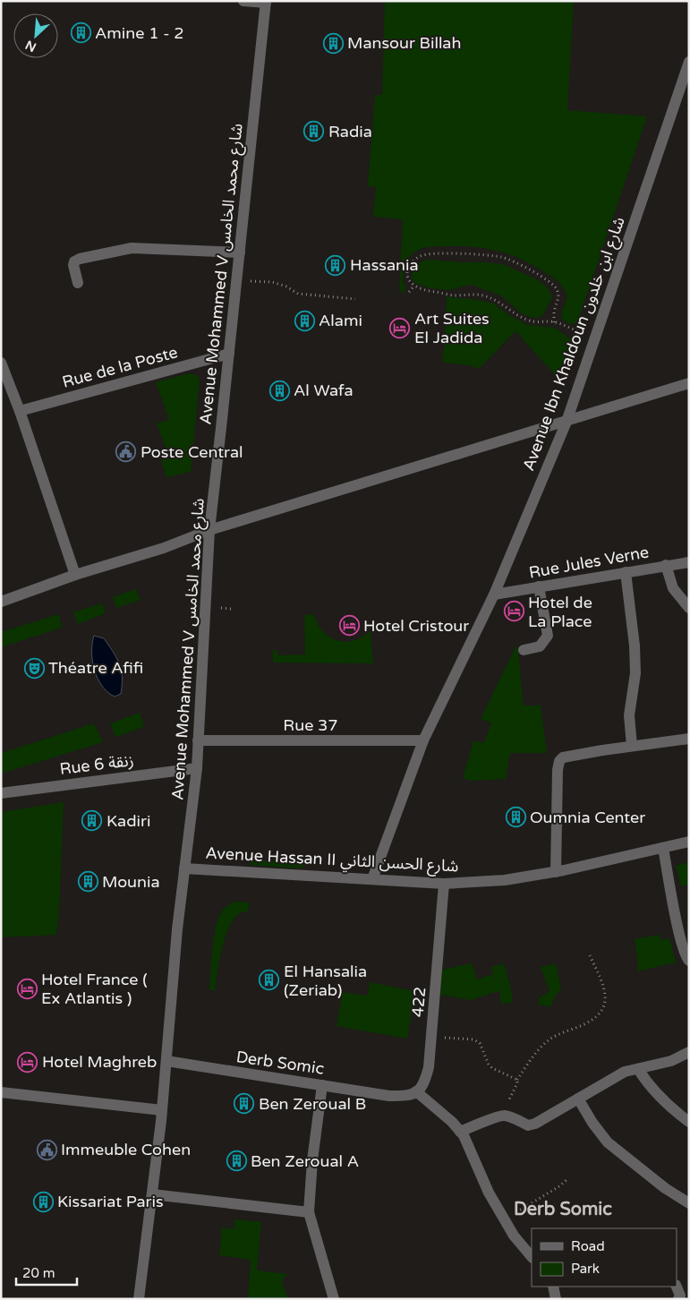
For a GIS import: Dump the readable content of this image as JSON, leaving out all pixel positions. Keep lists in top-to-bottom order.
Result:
{
  "streets": {
    "street": [
      "Avenue Mohammed V شارع محمد الخامس",
      "Avenue Ibn Khaldoun شارع ابن خلدون",
      "Rue de la Poste",
      "Rue Jules Verne",
      "Rue 37",
      "Rue 6 زنقة",
      "Avenue Hassan II شارع الحسن الثاني",
      "422",
      "Derb Somic"
    ]
  },
  "crossings": [
    ["Avenue Mohammed V شارع محمد الخامس", "Rue de la Poste"],
    ["Avenue Mohammed V شارع محمد الخامس", "Rue 37"],
    ["Avenue Mohammed V شارع محمد الخامس", "Rue 6 زنقة"],
    ["Avenue Mohammed V شارع محمد الخامس", "Avenue Hassan II شارع الحسن الثاني"],
    ["Avenue Mohammed V شارع محمد الخامس", "Derb Somic"],
    ["Avenue Ibn Khaldoun شارع ابن خلدون", "Rue Jules Verne"],
    ["Avenue Ibn Khaldoun شارع ابن خلدون", "Rue 37"],
    ["Avenue Ibn Khaldoun شارع ابن خلدون", "Avenue Hassan II شارع الحسن الثاني"],
    ["Avenue Hassan II شارع الحسن الثاني", "422"],
    ["422", "Derb Somic"]
  ],
  "districts": ["Derb Somic"],
  "places": {
    "building": [
      "Amine 1 - 2",
      "Mansour Billah",
      "Radia",
      "Hassania",
      "Alami",
      "Al Wafa",
      "Oumnia Center",
      "Kadiri",
      "Mounia",
      "El Hansalia (Zeriab)",
      "Ben Zeroual B",
      "Ben Zeroual A",
      "Kissariat Paris"
    ],
    "hotel": [
      "Art Suites El Jadida",
      "Hotel de La Place",
      "Hotel Cristour",
      "Hotel France ( Ex Atlantis )",
      "Hotel Maghreb"
    ],
    "public building": ["Poste Central", "Immeuble Cohen"],
    "theatre": ["Théatre Afifi"]
  },
  "legend": ["Road", "Park"],
  "scale_bar": "20 m",
  "north": "bottom left"
}
